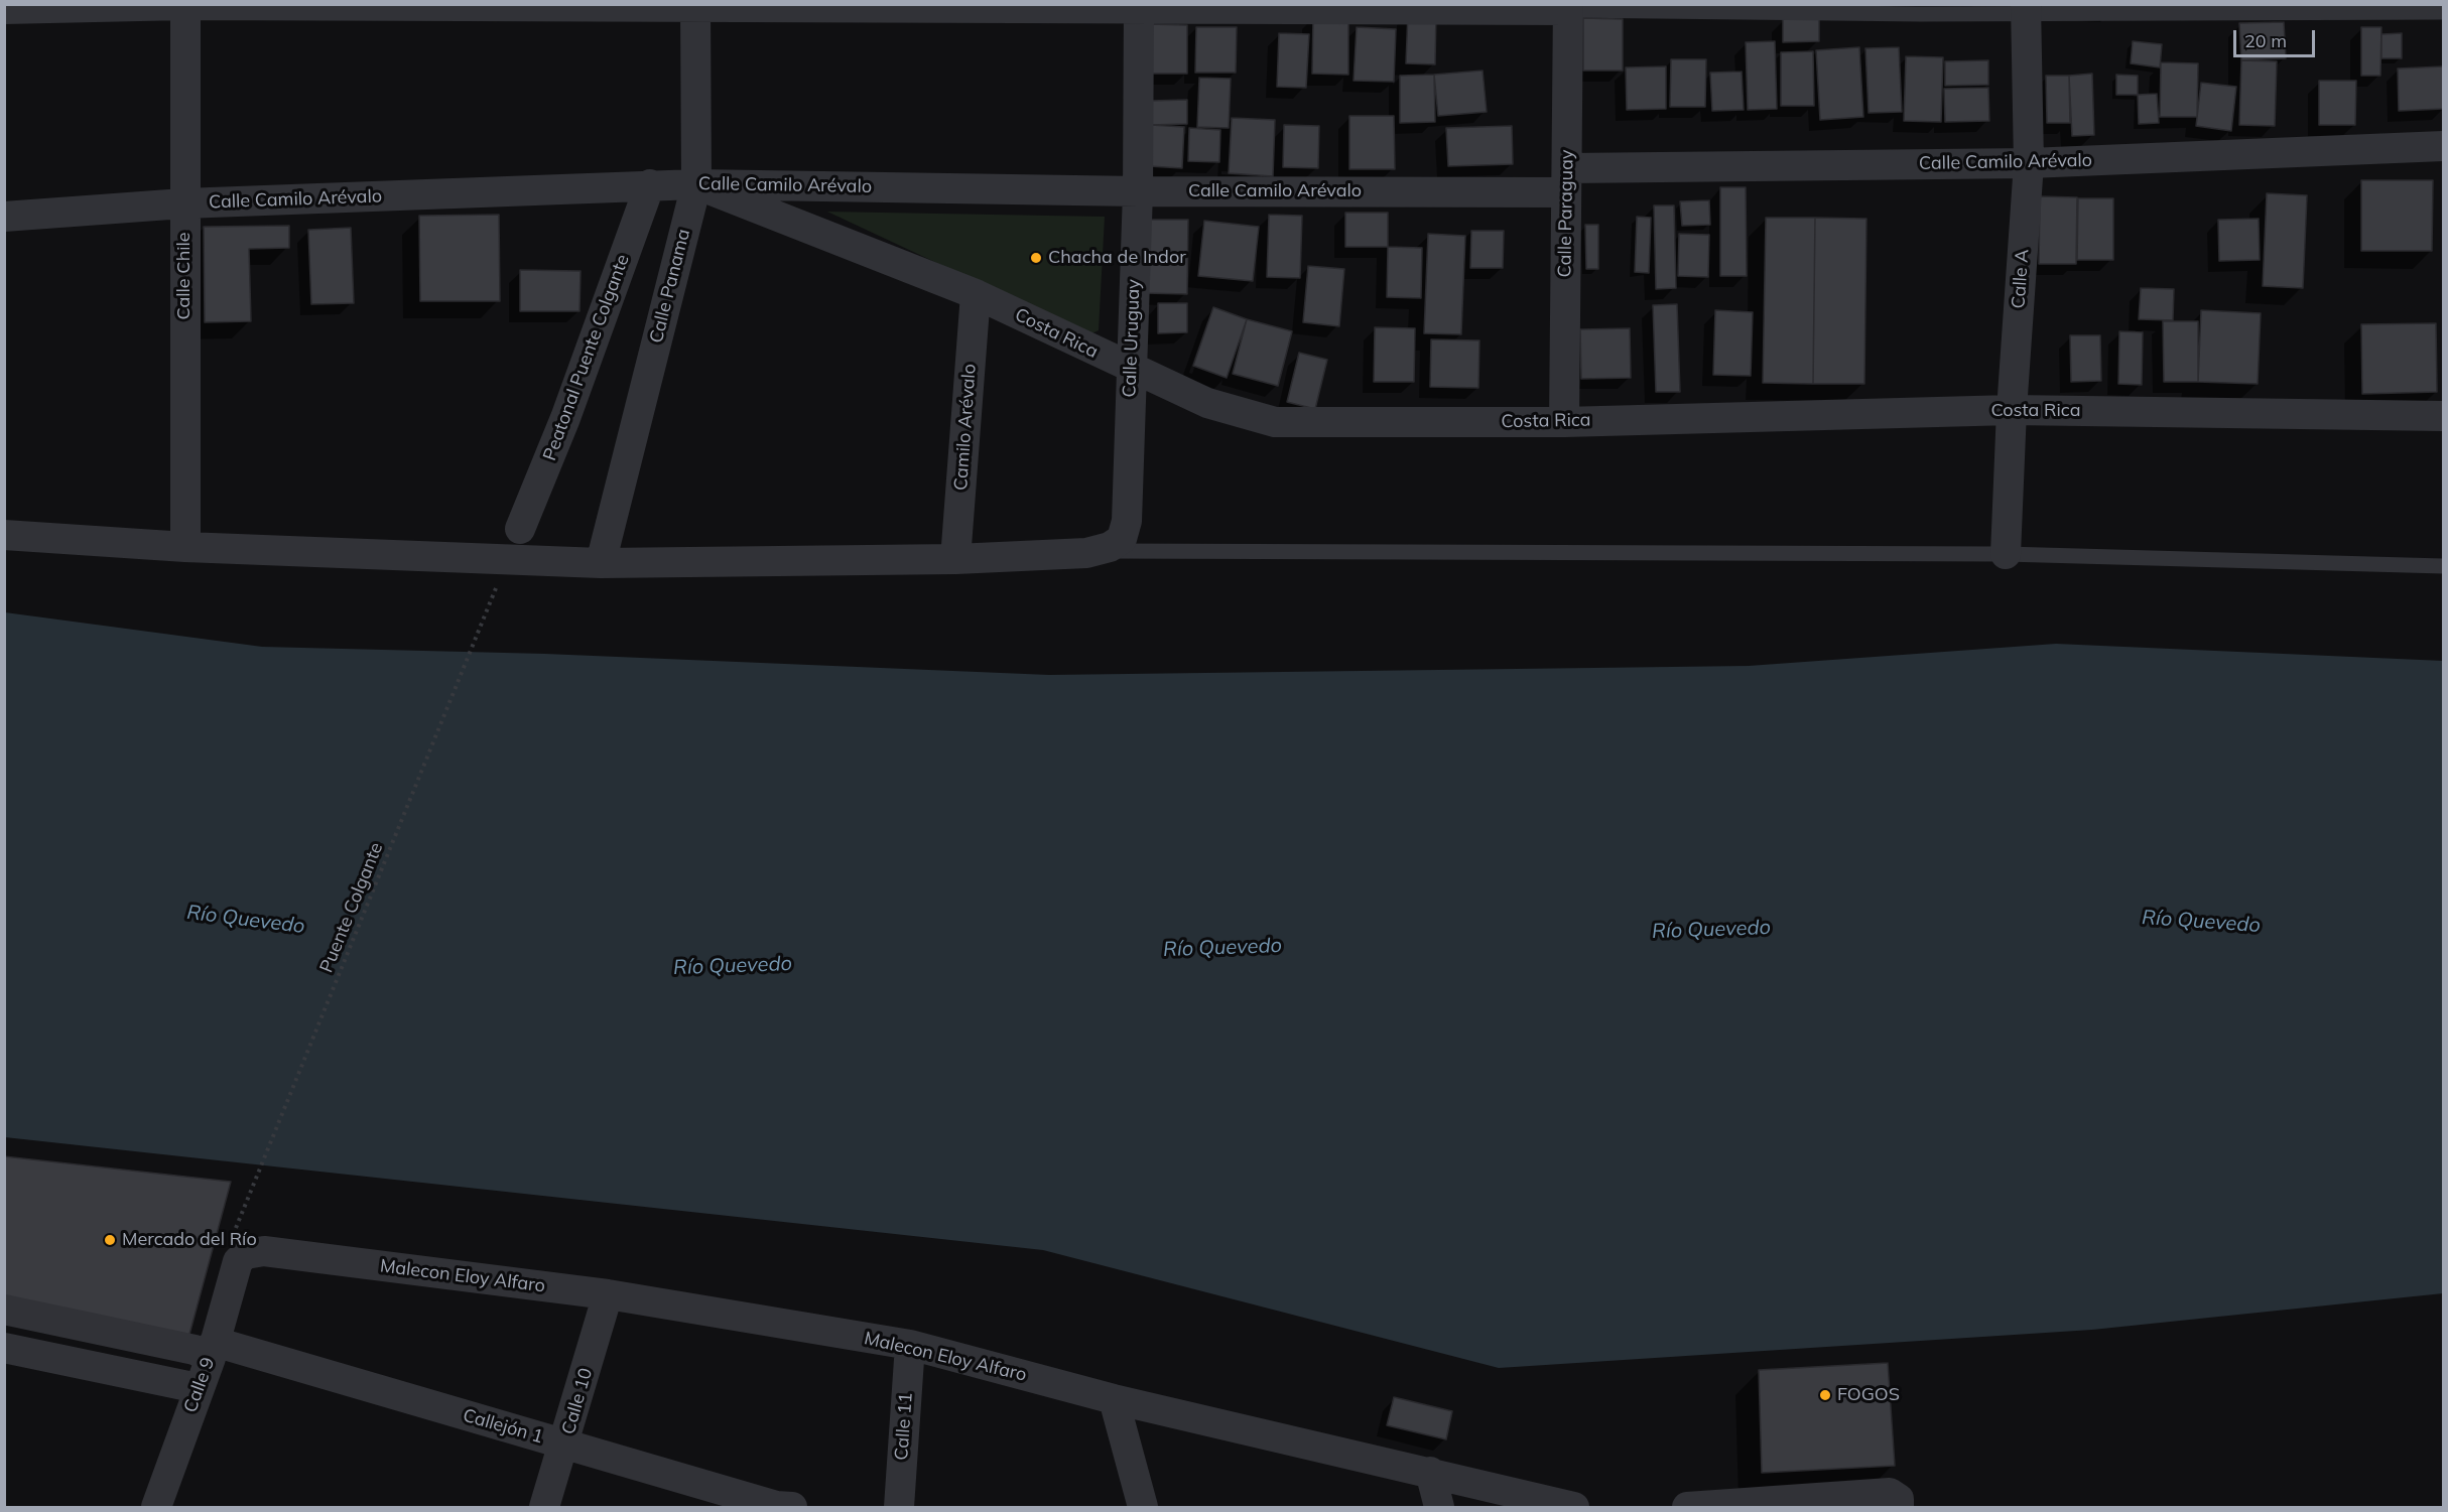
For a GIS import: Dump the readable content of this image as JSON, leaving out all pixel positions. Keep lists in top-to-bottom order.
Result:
{
  "streets": {
    "street": [
      "Calle Camilo Arévalo",
      "Calle Paraguay",
      "Calle Chile",
      "Calle A",
      "Calle Panama",
      "Costa Rica",
      "Calle Uruguay",
      "Peatonal Puente Colgante",
      "Camilo Arévalo",
      "Malecon Eloy Alfaro",
      "Calle 9",
      "Calle 10",
      "Callejón 1",
      "Calle 11"
    ],
    "path": ["Puente Colgante"]
  },
  "crossings": [
    ["Calle Camilo Arévalo", "Calle Paraguay"],
    ["Calle Camilo Arévalo", "Calle Chile"],
    ["Calle Camilo Arévalo", "Calle A"],
    ["Calle Camilo Arévalo", "Calle Panama"],
    ["Calle Camilo Arévalo", "Costa Rica"],
    ["Calle Camilo Arévalo", "Calle Uruguay"],
    ["Calle Camilo Arévalo", "Peatonal Puente Colgante"],
    ["Calle Paraguay", "Costa Rica"],
    ["Calle A", "Costa Rica"],
    ["Calle Panama", "Costa Rica"],
    ["Costa Rica", "Calle Uruguay"],
    ["Costa Rica", "Camilo Arévalo"],
    ["Malecon Eloy Alfaro", "Calle 9"],
    ["Malecon Eloy Alfaro", "Calle 10"],
    ["Malecon Eloy Alfaro", "Calle 11"],
    ["Calle 9", "Callejón 1"],
    ["Calle 10", "Callejón 1"]
  ],
  "water": ["Río Quevedo"],
  "places": ["Chacha de Indor", "Mercado del Río", "FOGOS"],
  "scale_bar": "20 m"
}
